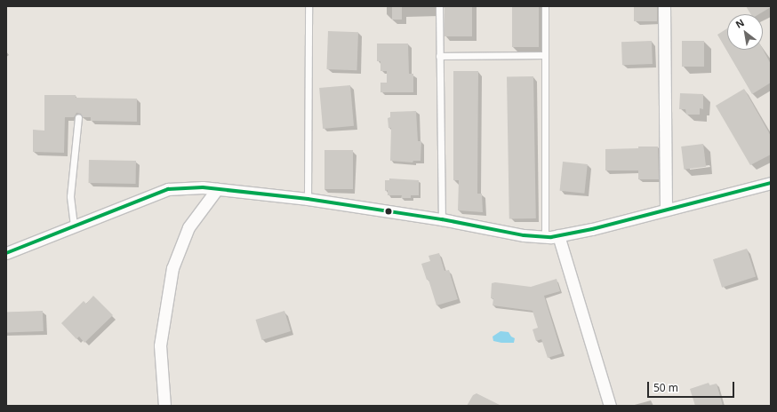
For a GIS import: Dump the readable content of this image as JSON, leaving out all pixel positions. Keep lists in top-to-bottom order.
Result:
{
  "scale_bar": "50 m",
  "north": "top left"
}
